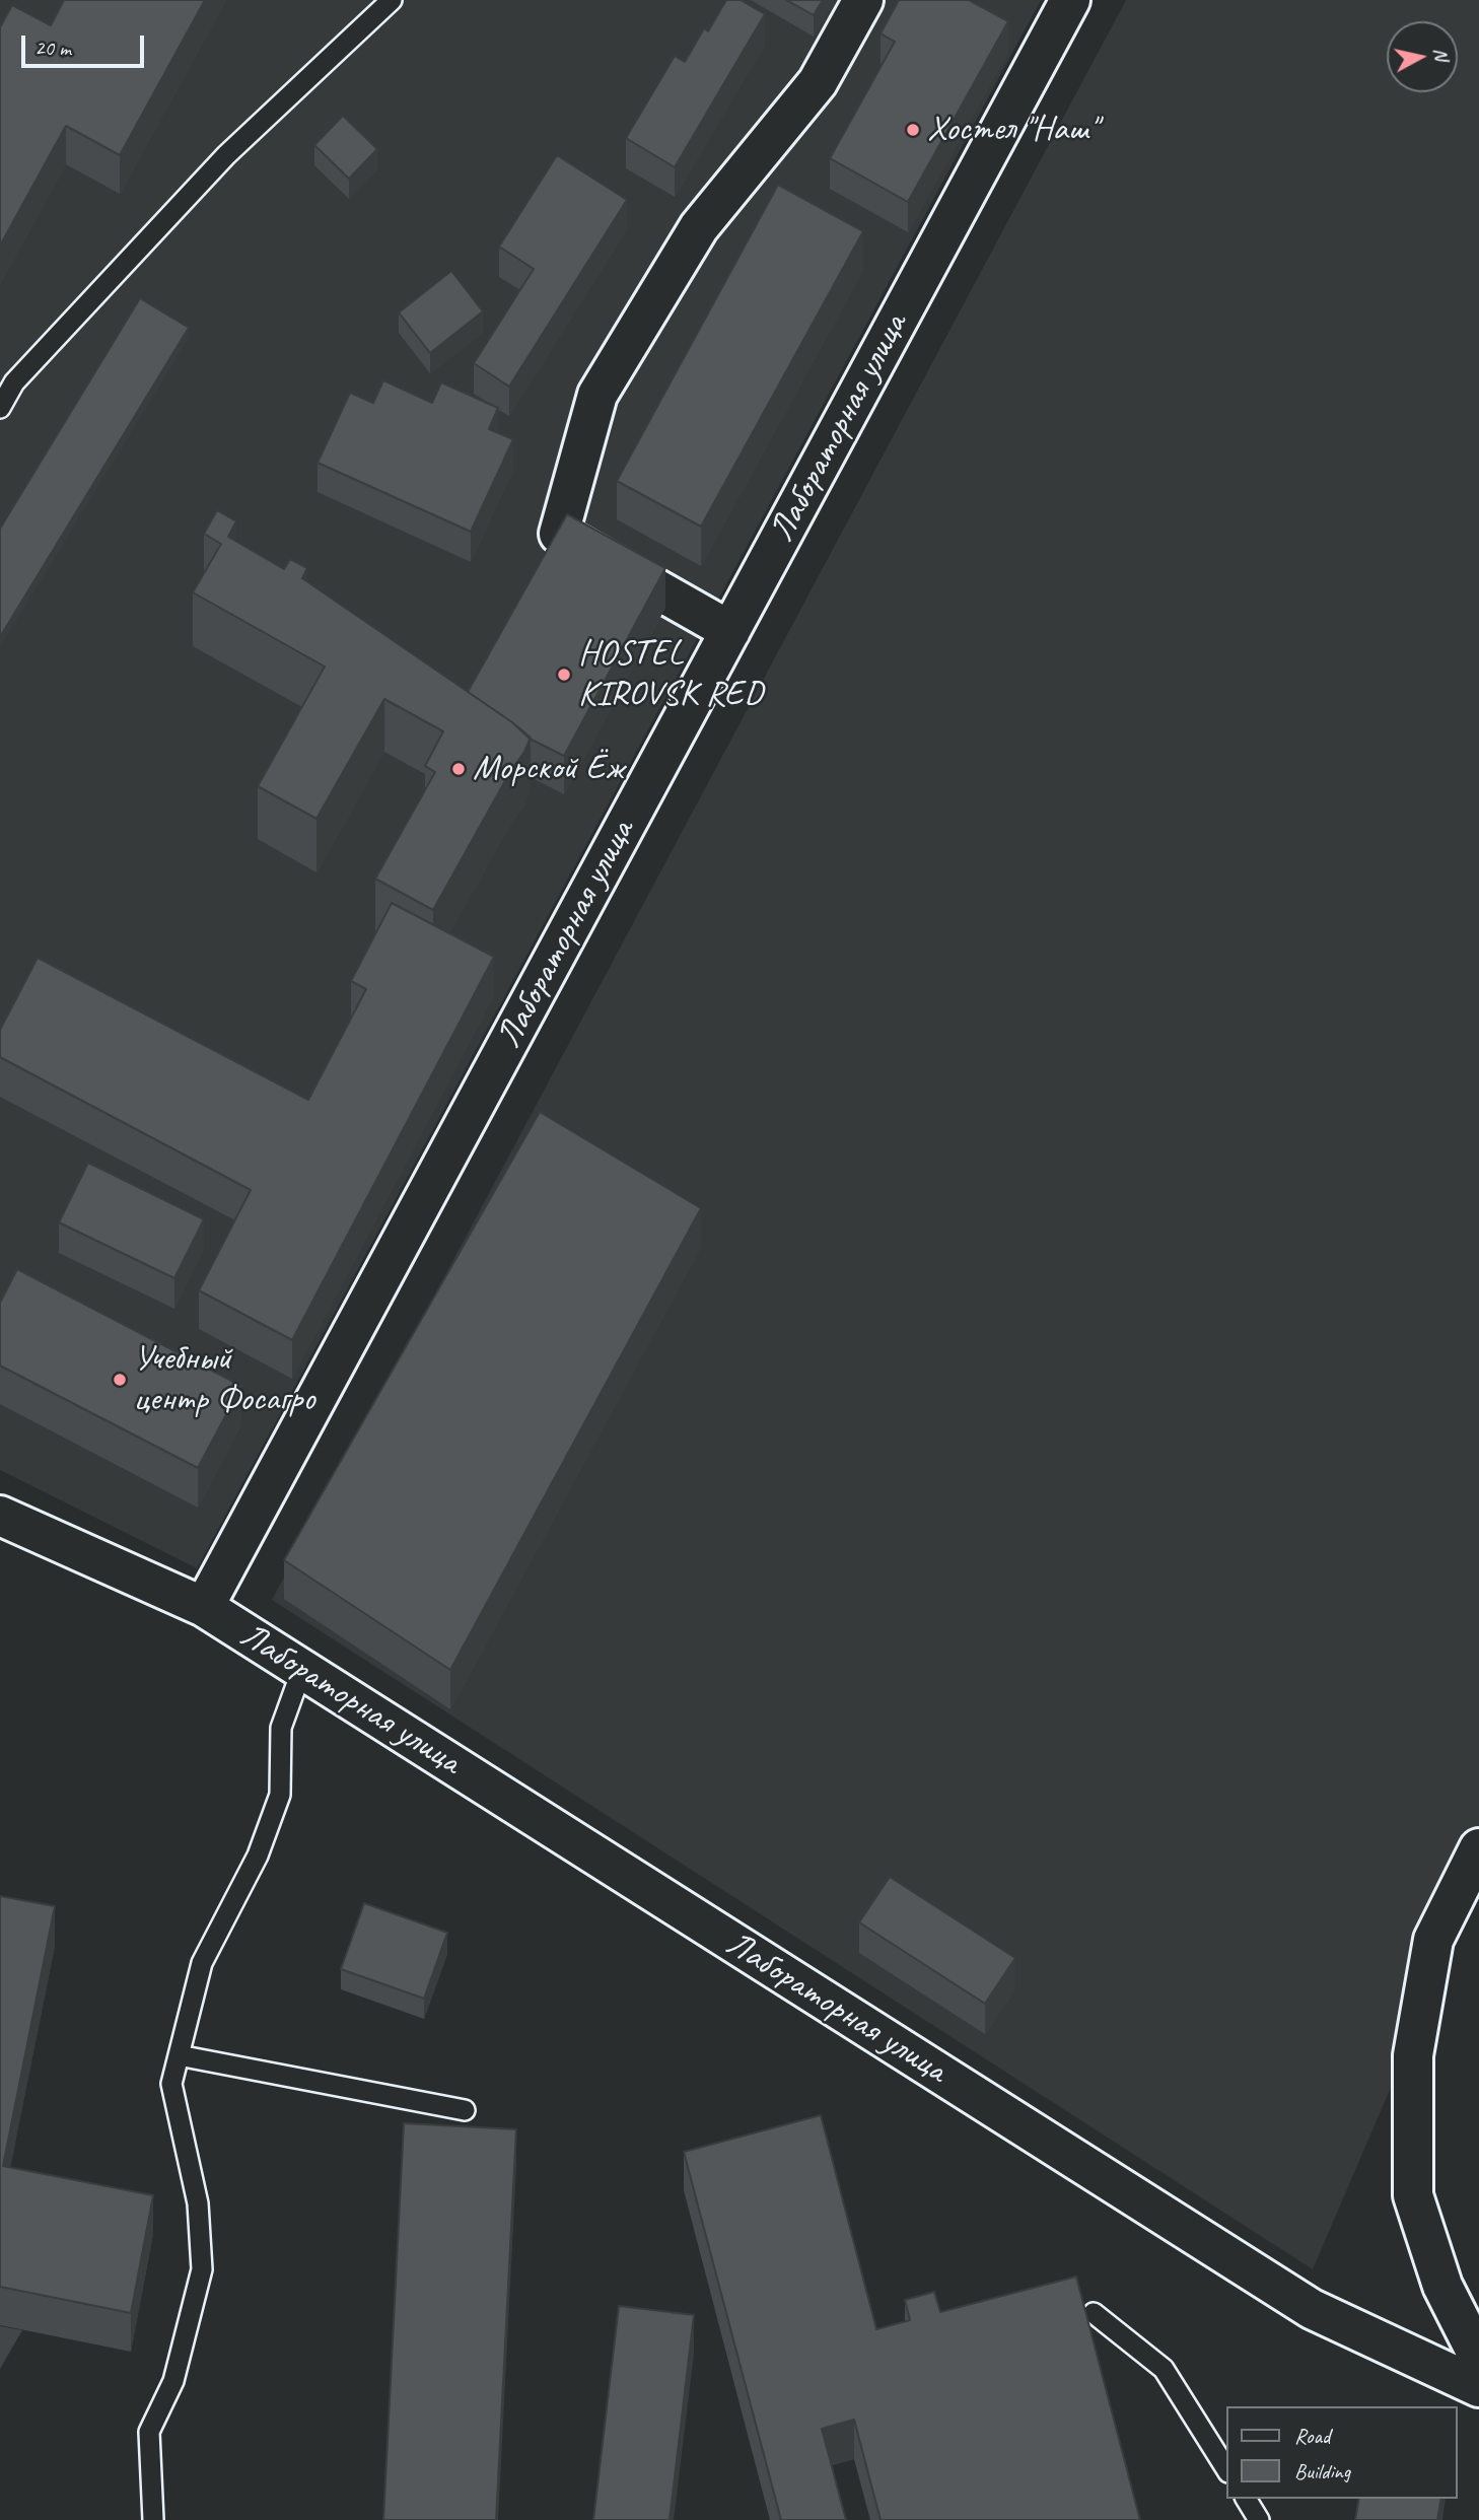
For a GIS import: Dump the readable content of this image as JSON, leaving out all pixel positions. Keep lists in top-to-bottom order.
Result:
{
  "streets": {
    "street": ["Лабораторная улица"]
  },
  "places": [
    "Хостел \"Наш\"",
    "HOSTEL KIROVSK RED",
    "Морской Ёж",
    "Учебный центр Фосагро"
  ],
  "legend": ["Road", "Building"],
  "scale_bar": "20 m",
  "north": "right"
}
